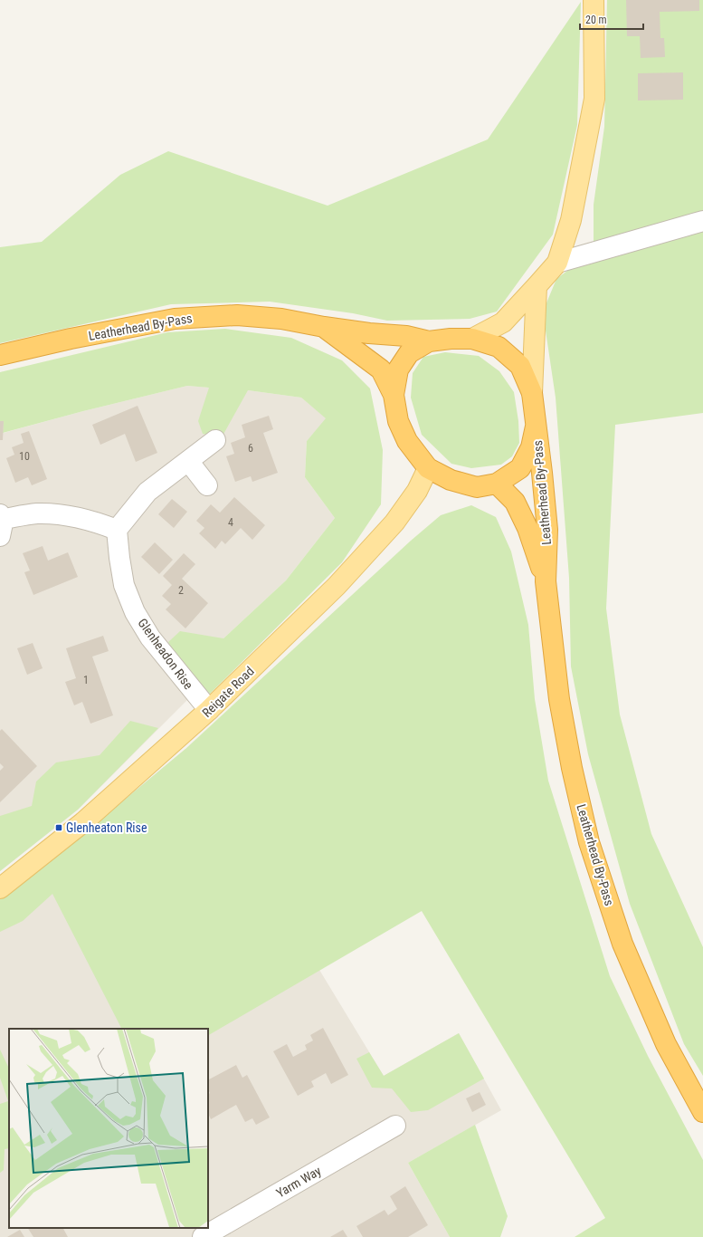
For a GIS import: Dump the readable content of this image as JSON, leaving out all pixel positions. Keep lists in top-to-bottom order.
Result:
{
  "streets": {
    "highway": ["Leatherhead By-Pass"],
    "main road": ["Reigate Road"],
    "street": ["Glenheadon Rise", "Yarm Way"]
  },
  "crossings": [
    ["Glenheadon Rise", "Reigate Road"]
  ],
  "places": {
    "transit": ["Glenheaton Rise"]
  },
  "house_numbers": [
    "6",
    "10",
    "4",
    "2",
    "1"
  ],
  "scale_bar": "20 m"
}
